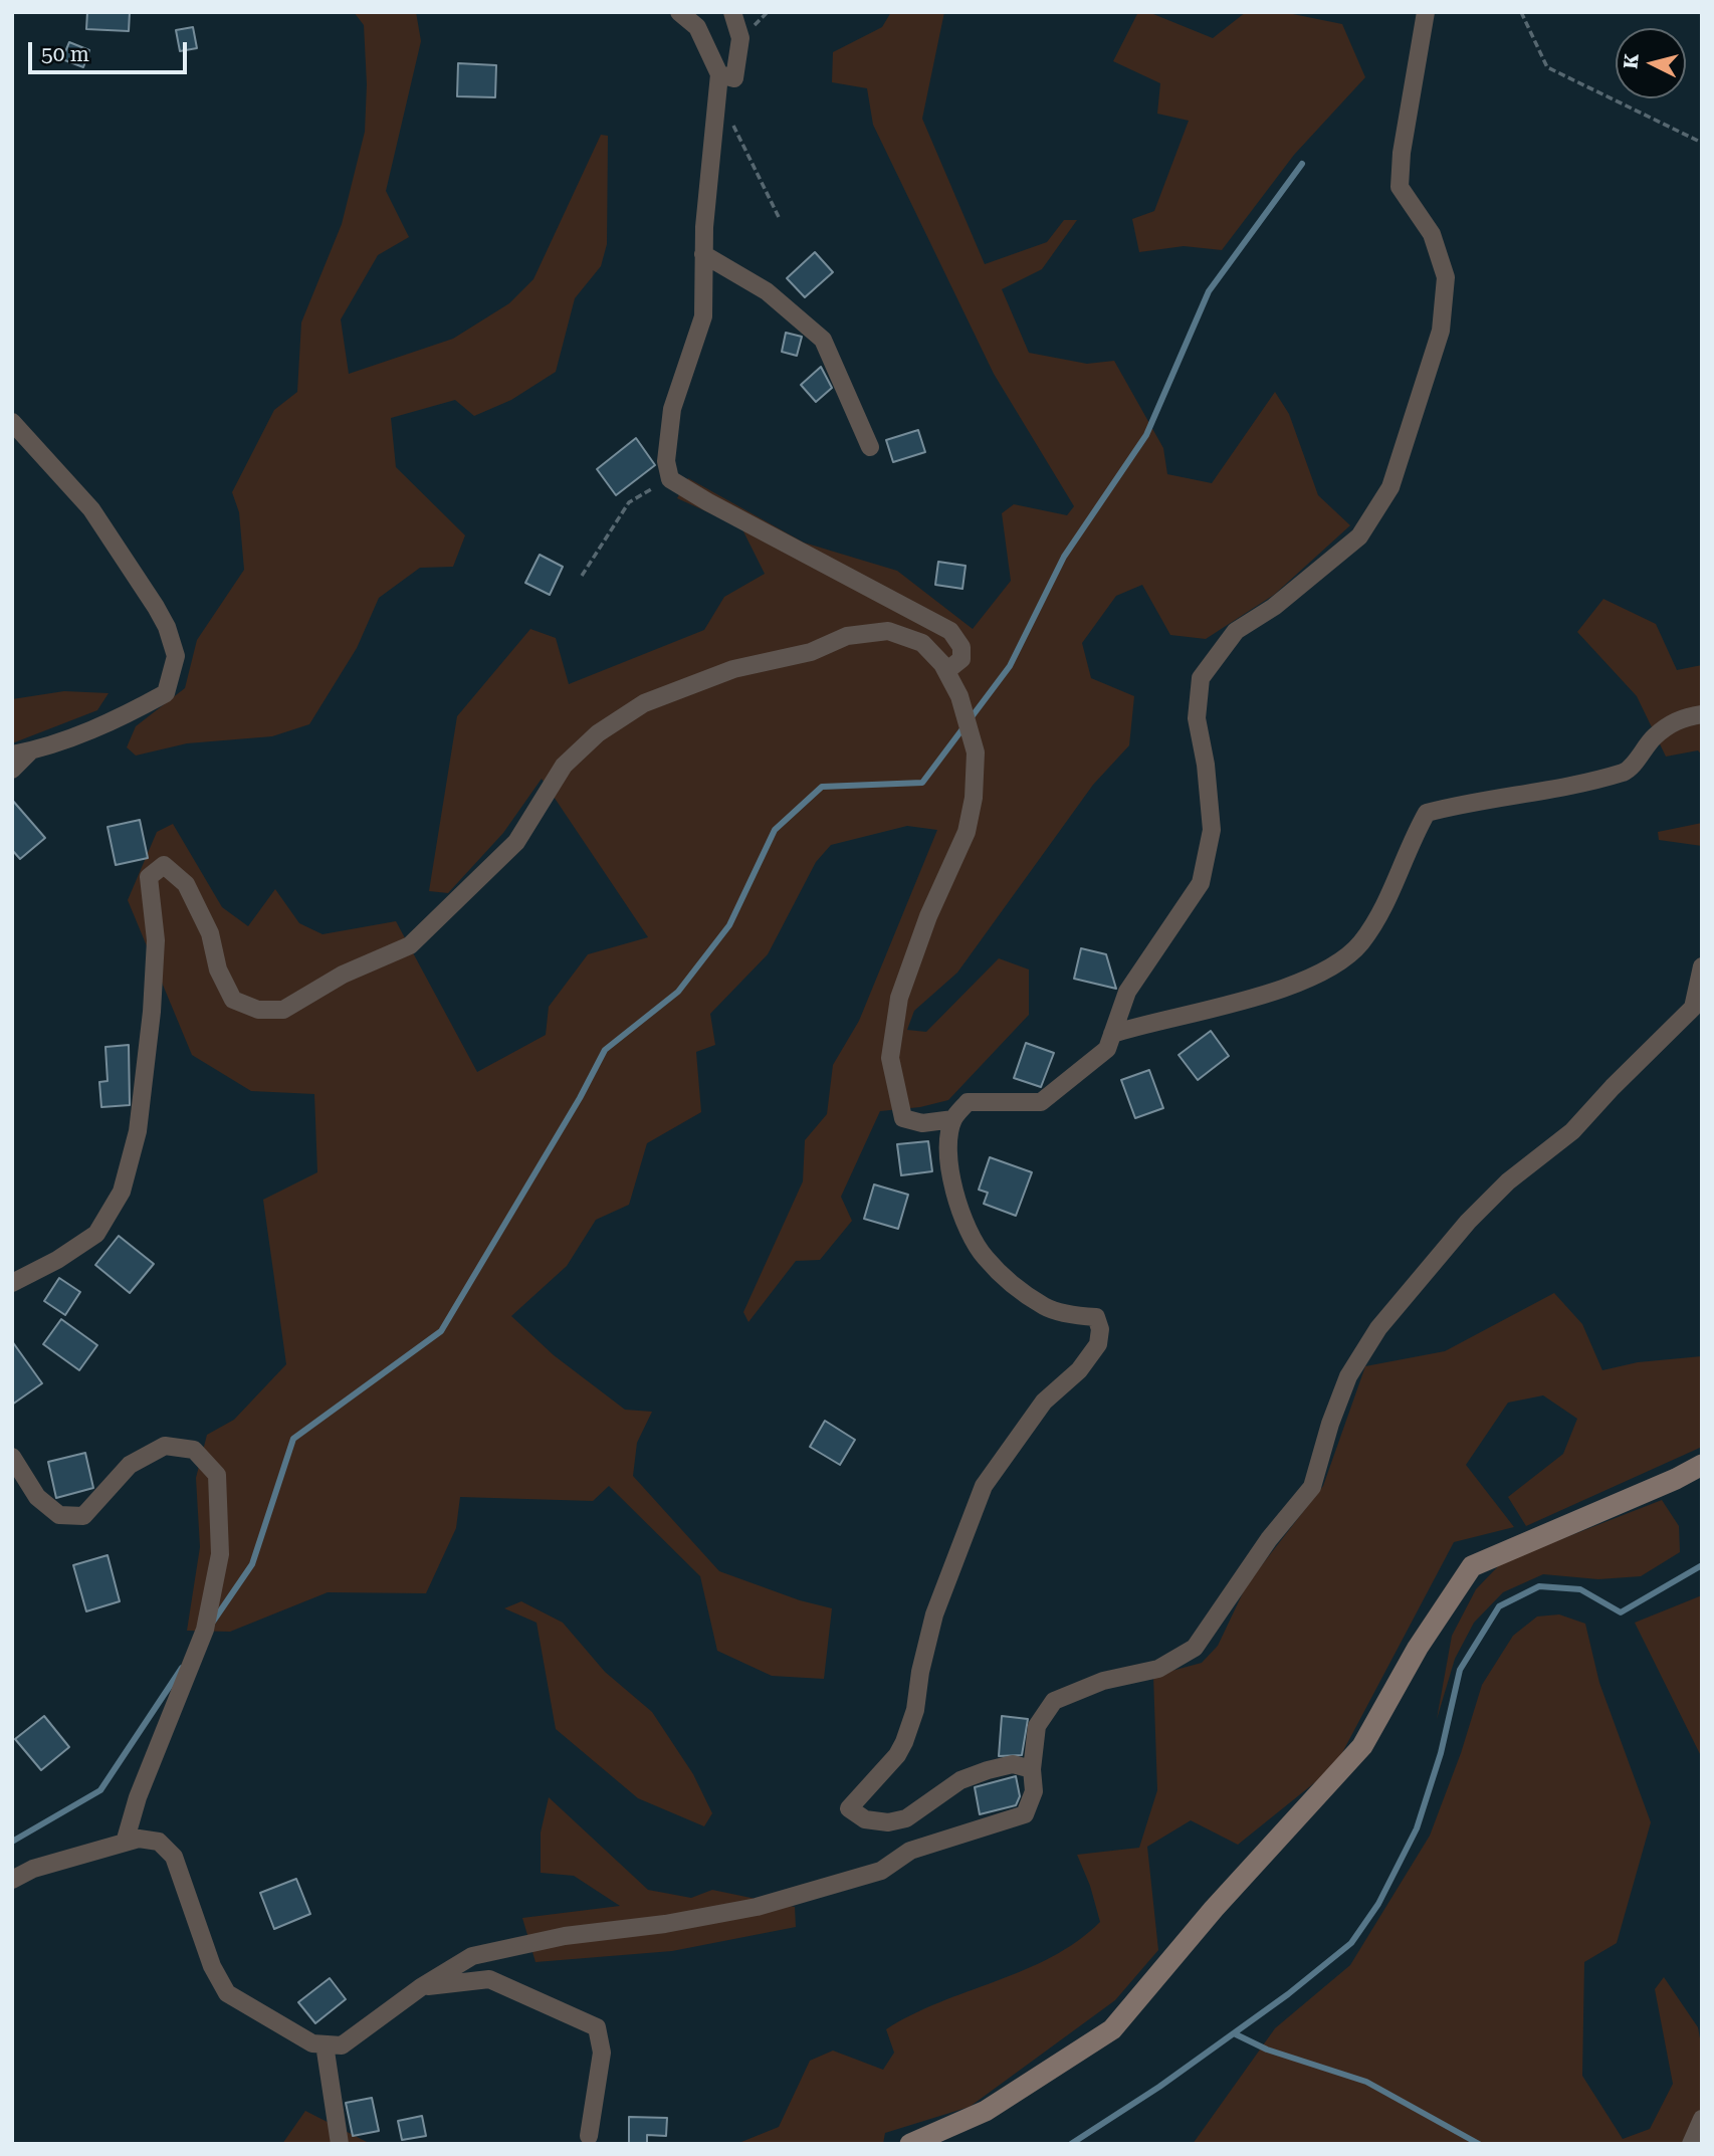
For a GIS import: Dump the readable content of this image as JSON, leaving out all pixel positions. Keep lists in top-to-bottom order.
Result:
{
  "scale_bar": "50 m",
  "north": "left"
}
